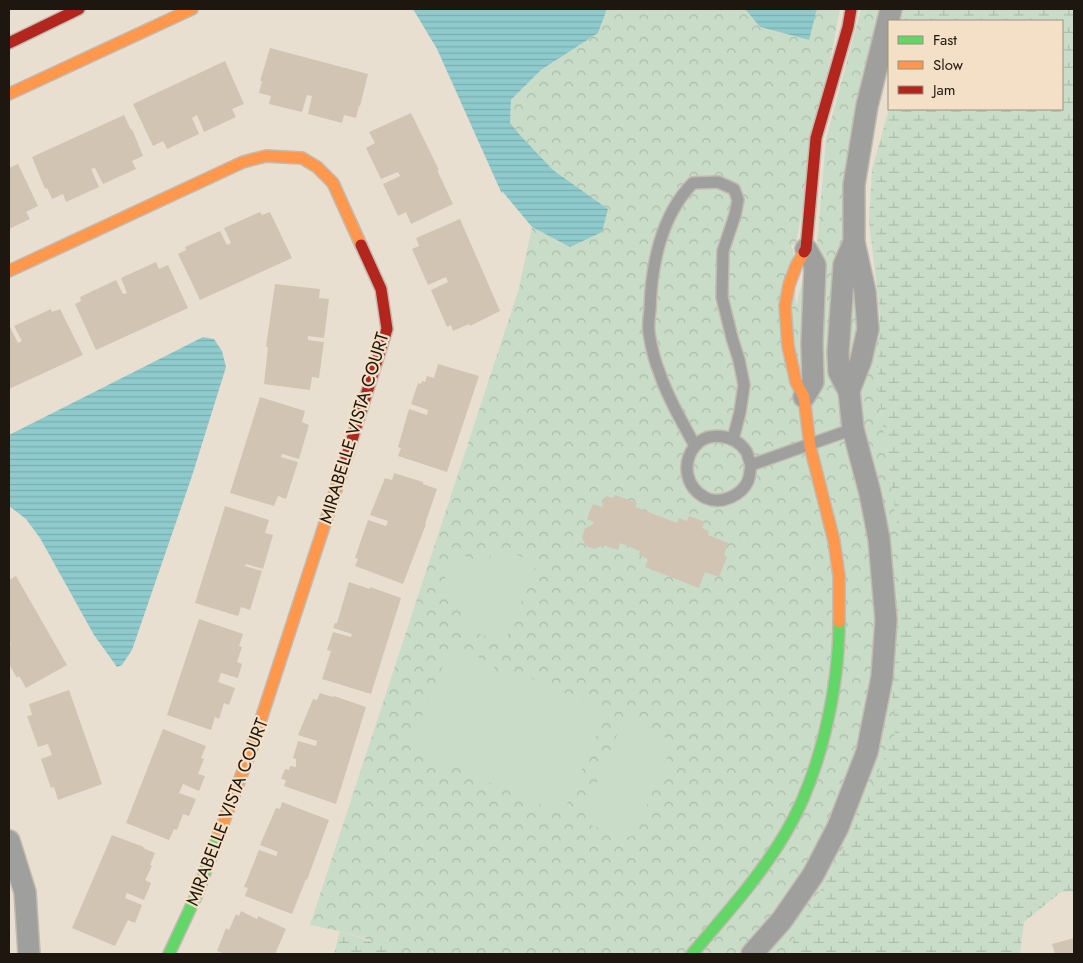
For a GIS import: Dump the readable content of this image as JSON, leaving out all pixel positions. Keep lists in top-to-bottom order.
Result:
{
  "streets": {
    "street": ["MIRABELLE VISTA COURT"]
  },
  "legend": ["Fast", "Slow", "Jam"]
}
